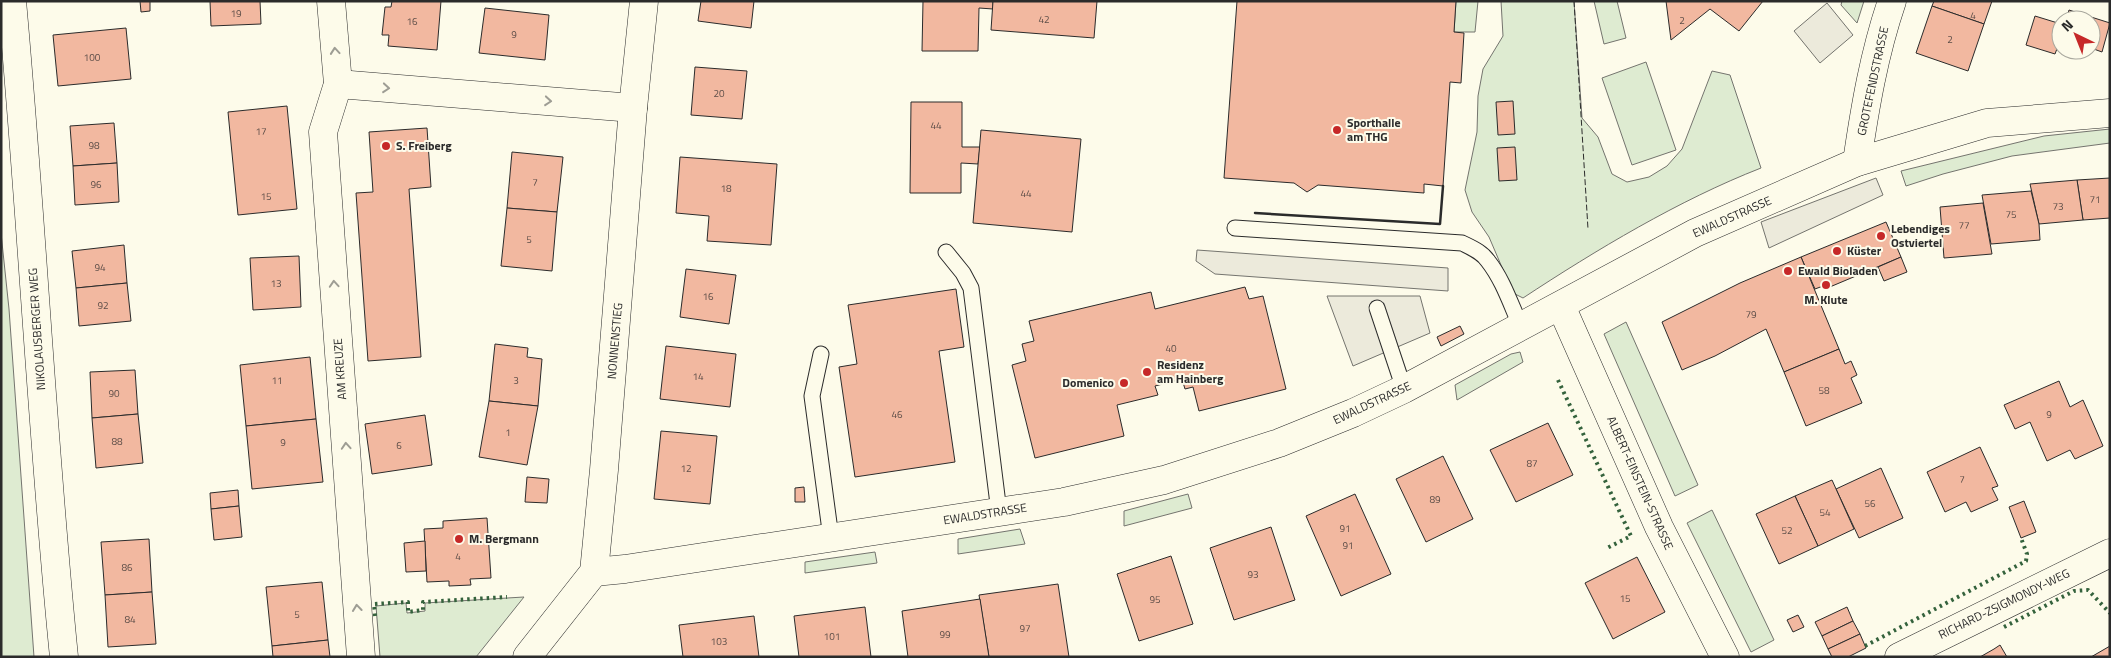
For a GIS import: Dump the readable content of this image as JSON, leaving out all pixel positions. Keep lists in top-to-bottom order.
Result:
{
  "streets": {
    "street": [
      "GROTEFENDSTRASSE",
      "EWALDSTRASSE",
      "NIKOLAUSBERGER WEG",
      "NONNENSTIEG",
      "AM KREUZE",
      "ALBERT-EINSTEIN-STRASSE",
      "RICHARD-ZSIGMONDY-WEG"
    ]
  },
  "crossings": [
    ["GROTEFENDSTRASSE", "EWALDSTRASSE"],
    ["EWALDSTRASSE", "NONNENSTIEG"],
    ["EWALDSTRASSE", "ALBERT-EINSTEIN-STRASSE"]
  ],
  "one_way": ["AM KREUZE"],
  "places": [
    "Sporthalle am THG",
    "S. Freiberg",
    "Lebendiges Ostviertel",
    "Küster",
    "Ewald Bioladen",
    "M. Klute",
    "Residenz am Hainberg",
    "Domenico",
    "M. Bergmann"
  ],
  "house_numbers": [
    "19",
    "4",
    "42",
    "2",
    "16",
    "9",
    "2",
    "100",
    "20",
    "44",
    "17",
    "98",
    "7",
    "96",
    "18",
    "44",
    "15",
    "71",
    "73",
    "75",
    "77",
    "5",
    "94",
    "13",
    "16",
    "92",
    "79",
    "40",
    "14",
    "11",
    "3",
    "58",
    "90",
    "46",
    "9",
    "1",
    "88",
    "9",
    "6",
    "87",
    "12",
    "7",
    "89",
    "56",
    "54",
    "91",
    "52",
    "91",
    "4",
    "86",
    "93",
    "15",
    "95",
    "5",
    "84",
    "97",
    "99",
    "101",
    "103"
  ],
  "north": "top left"
}
